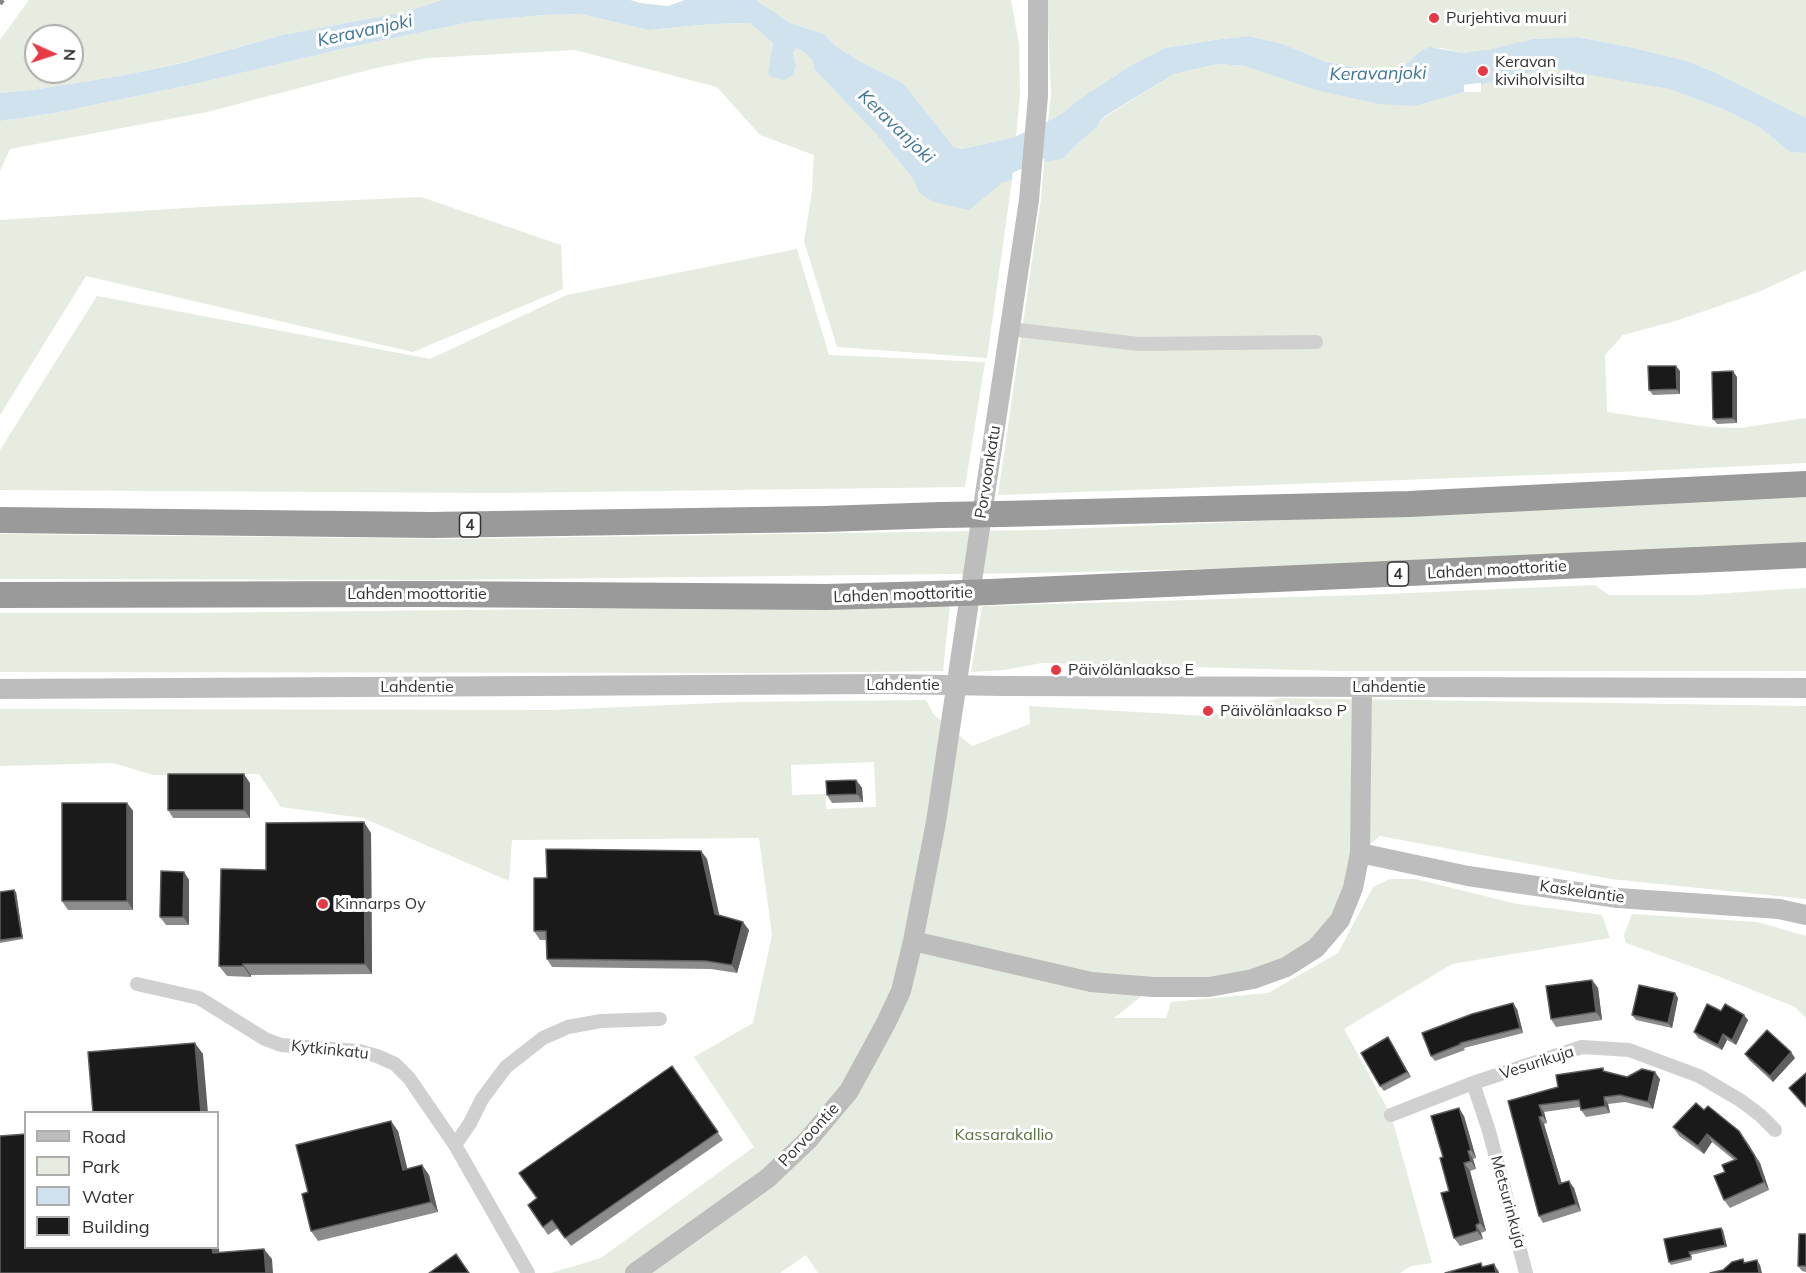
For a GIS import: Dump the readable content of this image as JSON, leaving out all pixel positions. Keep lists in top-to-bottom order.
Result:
{
  "streets": {
    "highway": ["4", "Lahden moottoritie"],
    "main road": [
      "Porvoonkatu",
      "Lahdentie",
      "Kaskelantie",
      "Porvoontie"
    ],
    "street": ["Kytkinkatu", "Vesurikuja", "Metsurinkuja"]
  },
  "crossings": [
    ["Porvoonkatu", "Porvoontie"],
    ["Vesurikuja", "Metsurinkuja"]
  ],
  "water": ["Keravanjoki"],
  "parks": ["Kassarakallio"],
  "places": [
    "Purjehtiva muuri",
    "Keravan kiviholvisilta",
    "Päivölänlaakso E",
    "Päivölänlaakso P",
    "Kinnarps Oy"
  ],
  "legend": [
    "Road",
    "Park",
    "Water",
    "Building"
  ],
  "north": "right"
}
